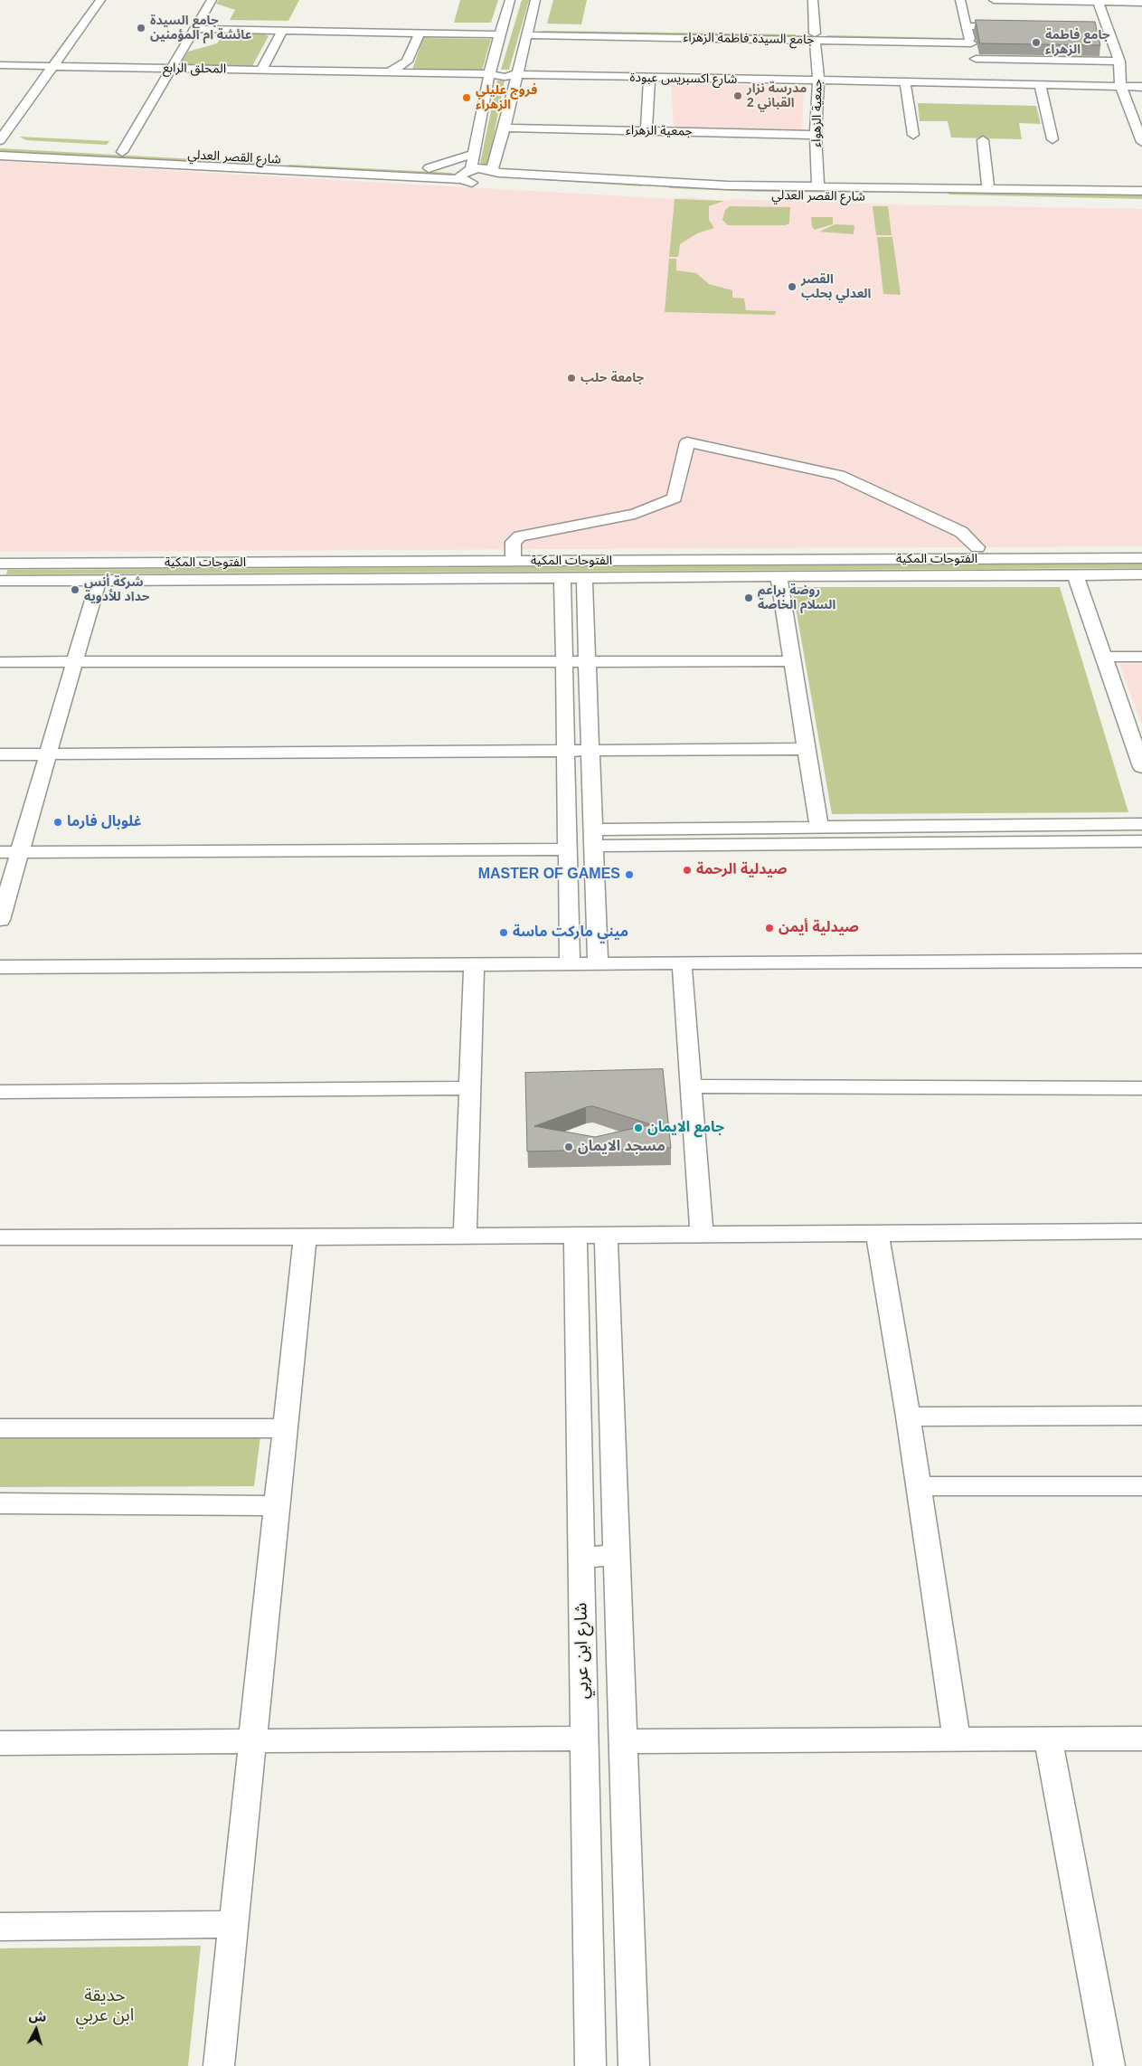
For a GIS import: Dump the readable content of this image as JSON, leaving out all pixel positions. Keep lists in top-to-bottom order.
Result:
{
  "streets": {
    "street": [
      "جامع السيدة فاطمة الزهراء",
      "المحلق الرابع",
      "شارع اكسبريس عبودة",
      "جمعية الزهواء",
      "جمعية الزهراء",
      "شارع القصر العدلي",
      "الفتوحات المكية",
      "شارع ابن عربي"
    ]
  },
  "crossings": [
    ["جامع السيدة فاطمة الزهراء", "جمعية الزهواء"],
    ["المحلق الرابع", "شارع اكسبريس عبودة"],
    ["شارع اكسبريس عبودة", "جمعية الزهواء"],
    ["جمعية الزهواء", "جمعية الزهراء"],
    ["جمعية الزهواء", "شارع القصر العدلي"]
  ],
  "parks": ["حديقة ابن عربي"],
  "places": [
    "جامع السيدة عائشة ام المؤمنين",
    "جامع فاطمة الزهراء",
    "مدرسة نزار القباني 2",
    "فروج عليلي الزهراء",
    "القصر العدلي بحلب",
    "جامعة حلب",
    "شركة أنس حداد للأدوية",
    "روضة براعم السلام الخاصة",
    "غلوبال فارما",
    "صيدلية الرحمة",
    "MASTER OF GAMES",
    "صيدلية أيمن",
    "ميني ماركت ماسة",
    "جامع الايمان",
    "مسجد الايمان"
  ],
  "north": "top"
}
